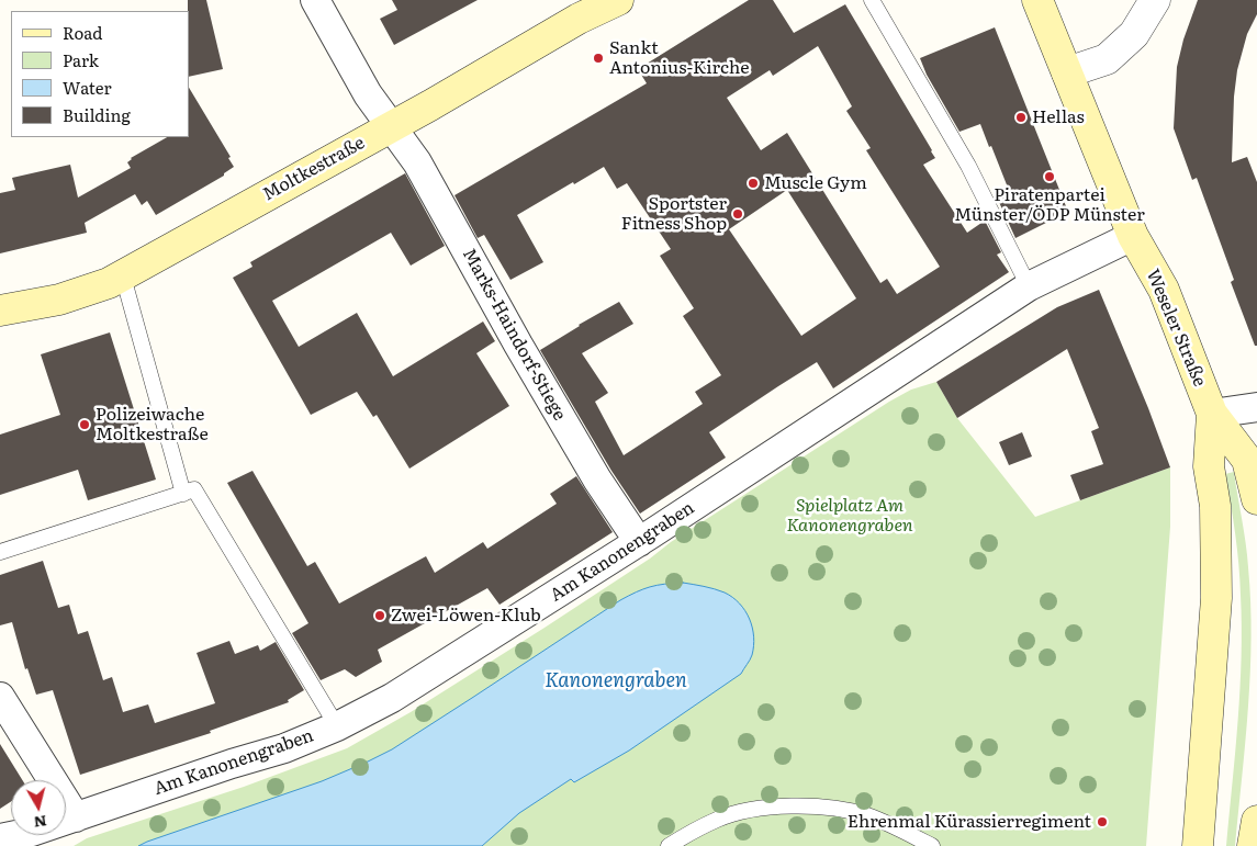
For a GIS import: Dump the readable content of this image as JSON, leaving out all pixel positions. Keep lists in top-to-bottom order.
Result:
{
  "streets": {
    "main road": ["Moltkestraße", "Weseler Straße"],
    "street": ["Marks-Haindorf-Stiege", "Am Kanonengraben"]
  },
  "crossings": [
    ["Moltkestraße", "Marks-Haindorf-Stiege"],
    ["Weseler Straße", "Am Kanonengraben"],
    ["Marks-Haindorf-Stiege", "Am Kanonengraben"]
  ],
  "water": ["Kanonengraben"],
  "parks": ["Spielplatz Am Kanonengraben"],
  "places": [
    "Sankt Antonius-Kirche",
    "Hellas",
    "Piratenpartei Münster/ÖDP Münster",
    "Muscle Gym",
    "Sportster Fitness Shop",
    "Polizeiwache Moltkestraße",
    "Zwei-Löwen-Klub",
    "Ehrenmal Kürassierregiment"
  ],
  "legend": [
    "Road",
    "Park",
    "Water",
    "Building"
  ],
  "north": "bottom"
}
